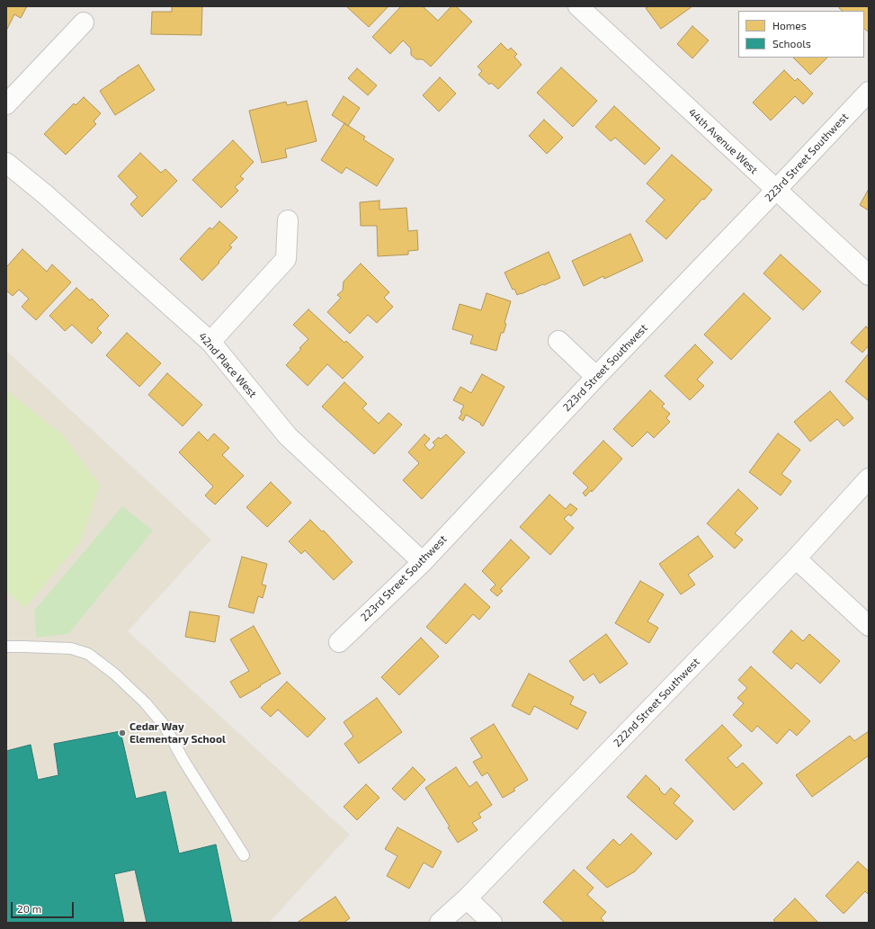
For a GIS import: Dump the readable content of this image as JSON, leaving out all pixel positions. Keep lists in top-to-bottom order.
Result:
{
  "streets": {
    "street": [
      "44th Avenue West",
      "223rd Street Southwest",
      "42nd Place West",
      "222nd Street Southwest"
    ]
  },
  "crossings": [
    ["44th Avenue West", "223rd Street Southwest"],
    ["223rd Street Southwest", "42nd Place West"]
  ],
  "places": ["Cedar Way Elementary School"],
  "legend": ["Homes", "Schools"],
  "scale_bar": "20 m"
}
